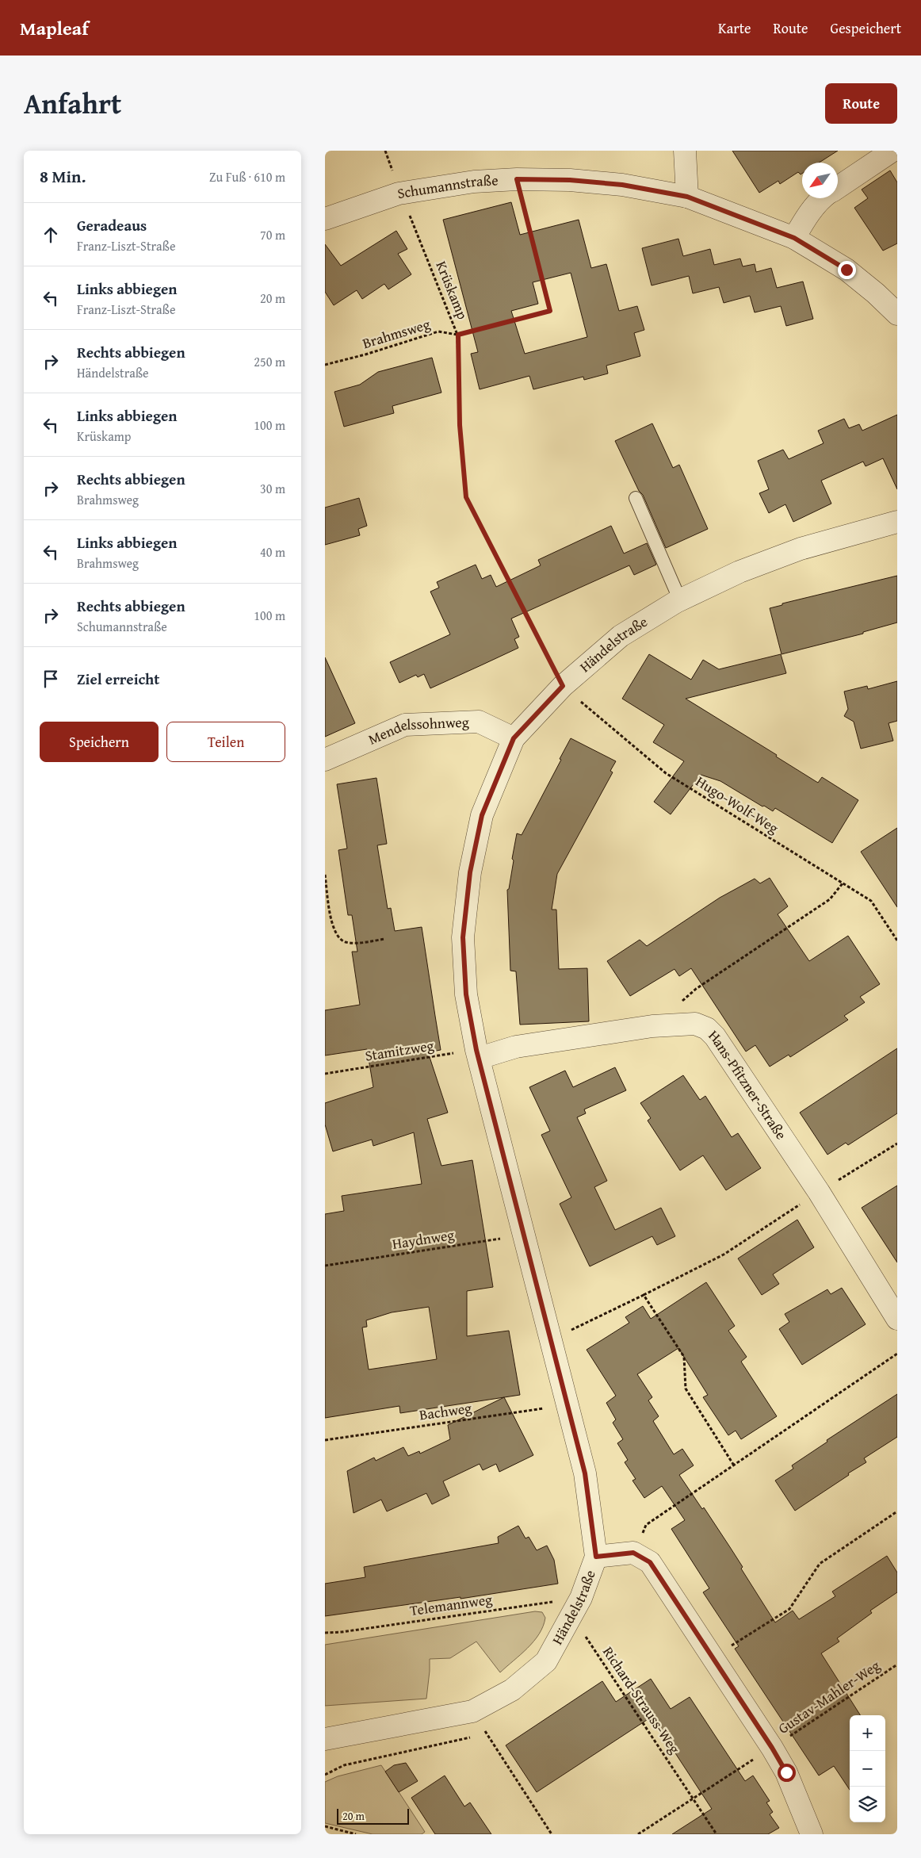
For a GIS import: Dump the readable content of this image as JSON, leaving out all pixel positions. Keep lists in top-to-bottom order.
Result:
{
  "streets": {
    "street": [
      "Schumannstraße",
      "Händelstraße",
      "Mendelssohnweg",
      "Hans-Pfitzner-Straße"
    ],
    "path": [
      "Krüskamp",
      "Brahmsweg",
      "Hugo-Wolf-Weg",
      "Stamitzweg",
      "Haydnweg",
      "Bachweg",
      "Telemannweg",
      "Gustav-Mahler-Weg",
      "Richard-Strauss-Weg"
    ]
  },
  "crossings": [
    ["Schumannstraße", "Krüskamp"],
    ["Schumannstraße", "Brahmsweg"],
    ["Krüskamp", "Brahmsweg"],
    ["Krüskamp", "Händelstraße"],
    ["Krüskamp", "Hugo-Wolf-Weg"],
    ["Händelstraße", "Mendelssohnweg"],
    ["Händelstraße", "Hugo-Wolf-Weg"],
    ["Händelstraße", "Stamitzweg"],
    ["Händelstraße", "Hans-Pfitzner-Straße"],
    ["Händelstraße", "Haydnweg"],
    ["Händelstraße", "Bachweg"],
    ["Händelstraße", "Telemannweg"],
    ["Händelstraße", "Richard-Strauss-Weg"],
    ["Stamitzweg", "Hans-Pfitzner-Straße"],
    ["Telemannweg", "Richard-Strauss-Weg"]
  ],
  "scale_bar": "20 m",
  "north": "bottom left",
  "page": {
    "header": "Mapleaf",
    "nav": ["Karte", "Route", "Gespeichert"],
    "title": "Anfahrt",
    "buttons": [
      "Route",
      ["Speichern", "Teilen"]
    ],
    "heading": ["8 Min.", "Zu Fuß · 610 m"],
    "list": [
      ["Geradeaus", "Franz-Liszt-Straße", "70 m"],
      ["Links abbiegen", "Franz-Liszt-Straße", "20 m"],
      ["Rechts abbiegen", "Händelstraße", "250 m"],
      ["Links abbiegen", "Krüskamp", "100 m"],
      ["Rechts abbiegen", "Brahmsweg", "30 m"],
      ["Links abbiegen", "Brahmsweg", "40 m"],
      ["Rechts abbiegen", "Schumannstraße", "100 m"],
      "Ziel erreicht"
    ],
    "map_buttons": ["+", "−"],
    "scale": "20 m"
  }
}
